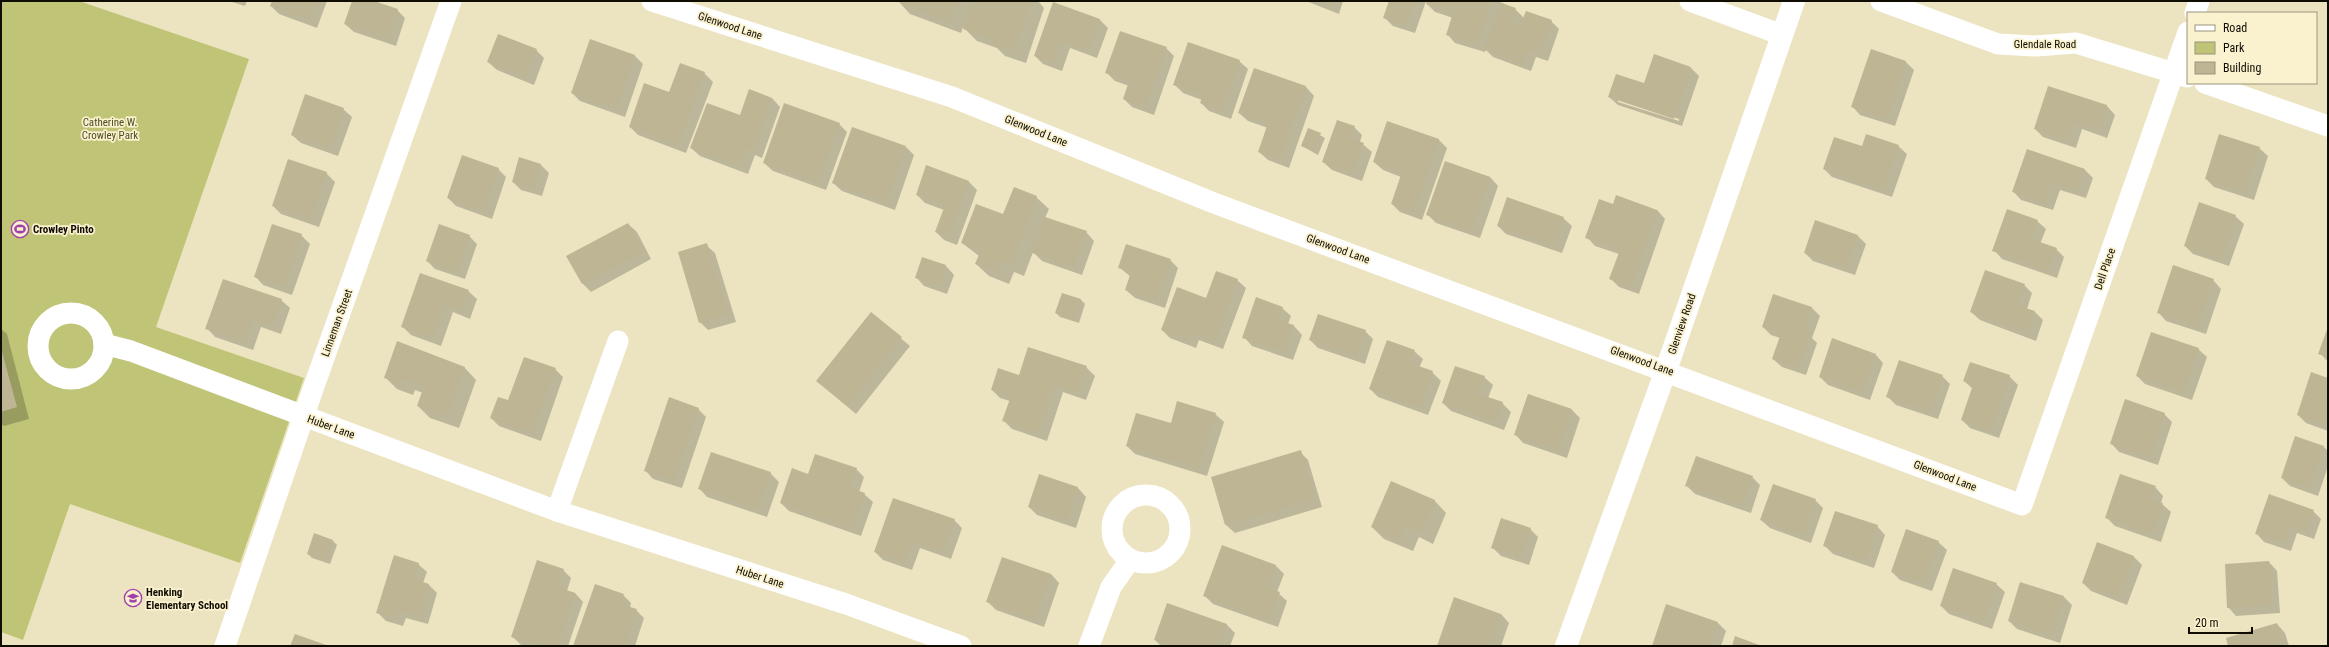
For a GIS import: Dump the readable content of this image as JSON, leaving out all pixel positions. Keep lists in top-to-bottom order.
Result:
{
  "streets": {
    "main road": ["Glenview Road"],
    "street": [
      "Glenwood Lane",
      "Glendale Road",
      "Dell Place",
      "Linneman Street",
      "Huber Lane"
    ]
  },
  "crossings": [
    ["Glenwood Lane", "Dell Place"],
    ["Glenwood Lane", "Glenview Road"],
    ["Glendale Road", "Dell Place"],
    ["Linneman Street", "Huber Lane"]
  ],
  "parks": ["Catherine W. Crowley Park"],
  "places": {
    "sports": ["Crowley Pinto"],
    "school or university": ["Henking Elementary School"]
  },
  "legend": ["Road", "Park", "Building"],
  "scale_bar": "20 m"
}
